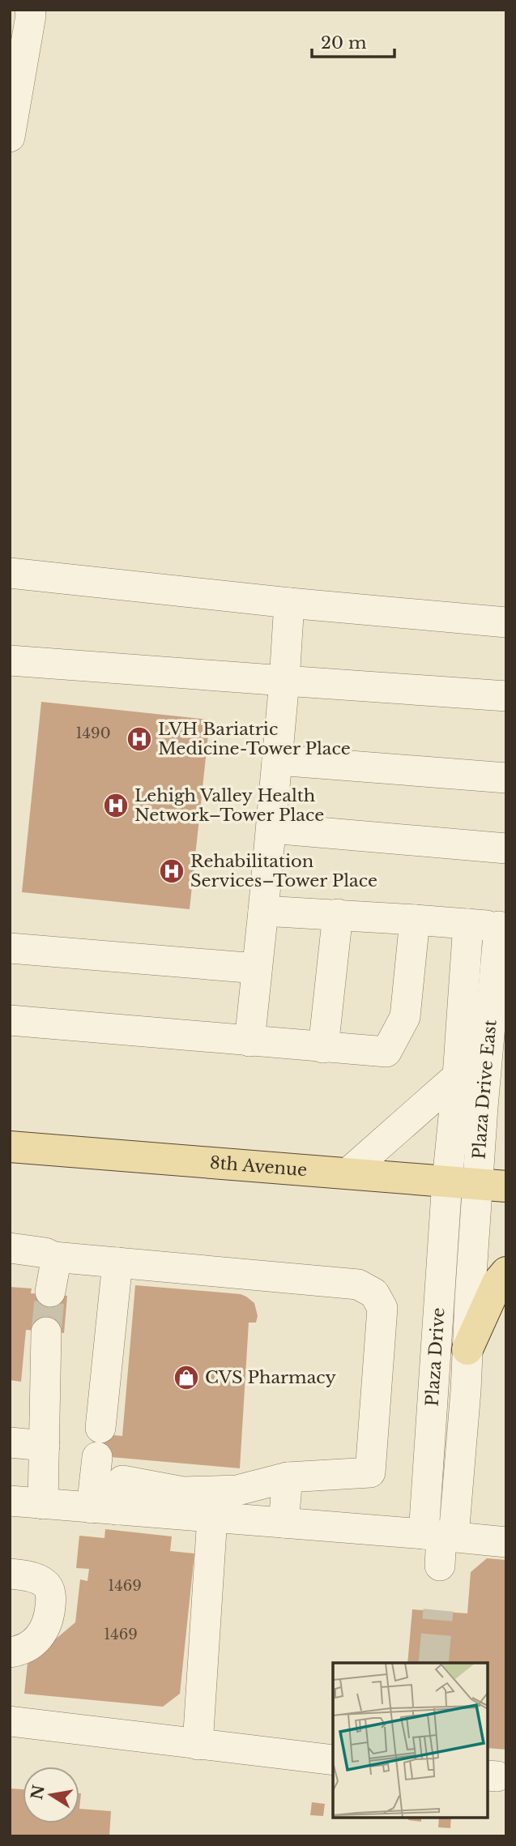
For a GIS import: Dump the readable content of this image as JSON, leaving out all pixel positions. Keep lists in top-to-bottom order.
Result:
{
  "streets": {
    "main road": ["8th Avenue"],
    "street": ["Plaza Drive East", "Plaza Drive"]
  },
  "crossings": [
    ["Plaza Drive East", "8th Avenue"],
    ["Plaza Drive East", "Plaza Drive"],
    ["8th Avenue", "Plaza Drive"]
  ],
  "places": {
    "hospital": ["LVH Bariatric Medicine-Tower Place", "Lehigh Valley Health Network–Tower Place", "Rehabilitation Services–Tower Place"],
    "shop": ["CVS Pharmacy"]
  },
  "house_numbers": ["1490", "1469", "1469"],
  "scale_bar": "20 m",
  "north": "left"
}
